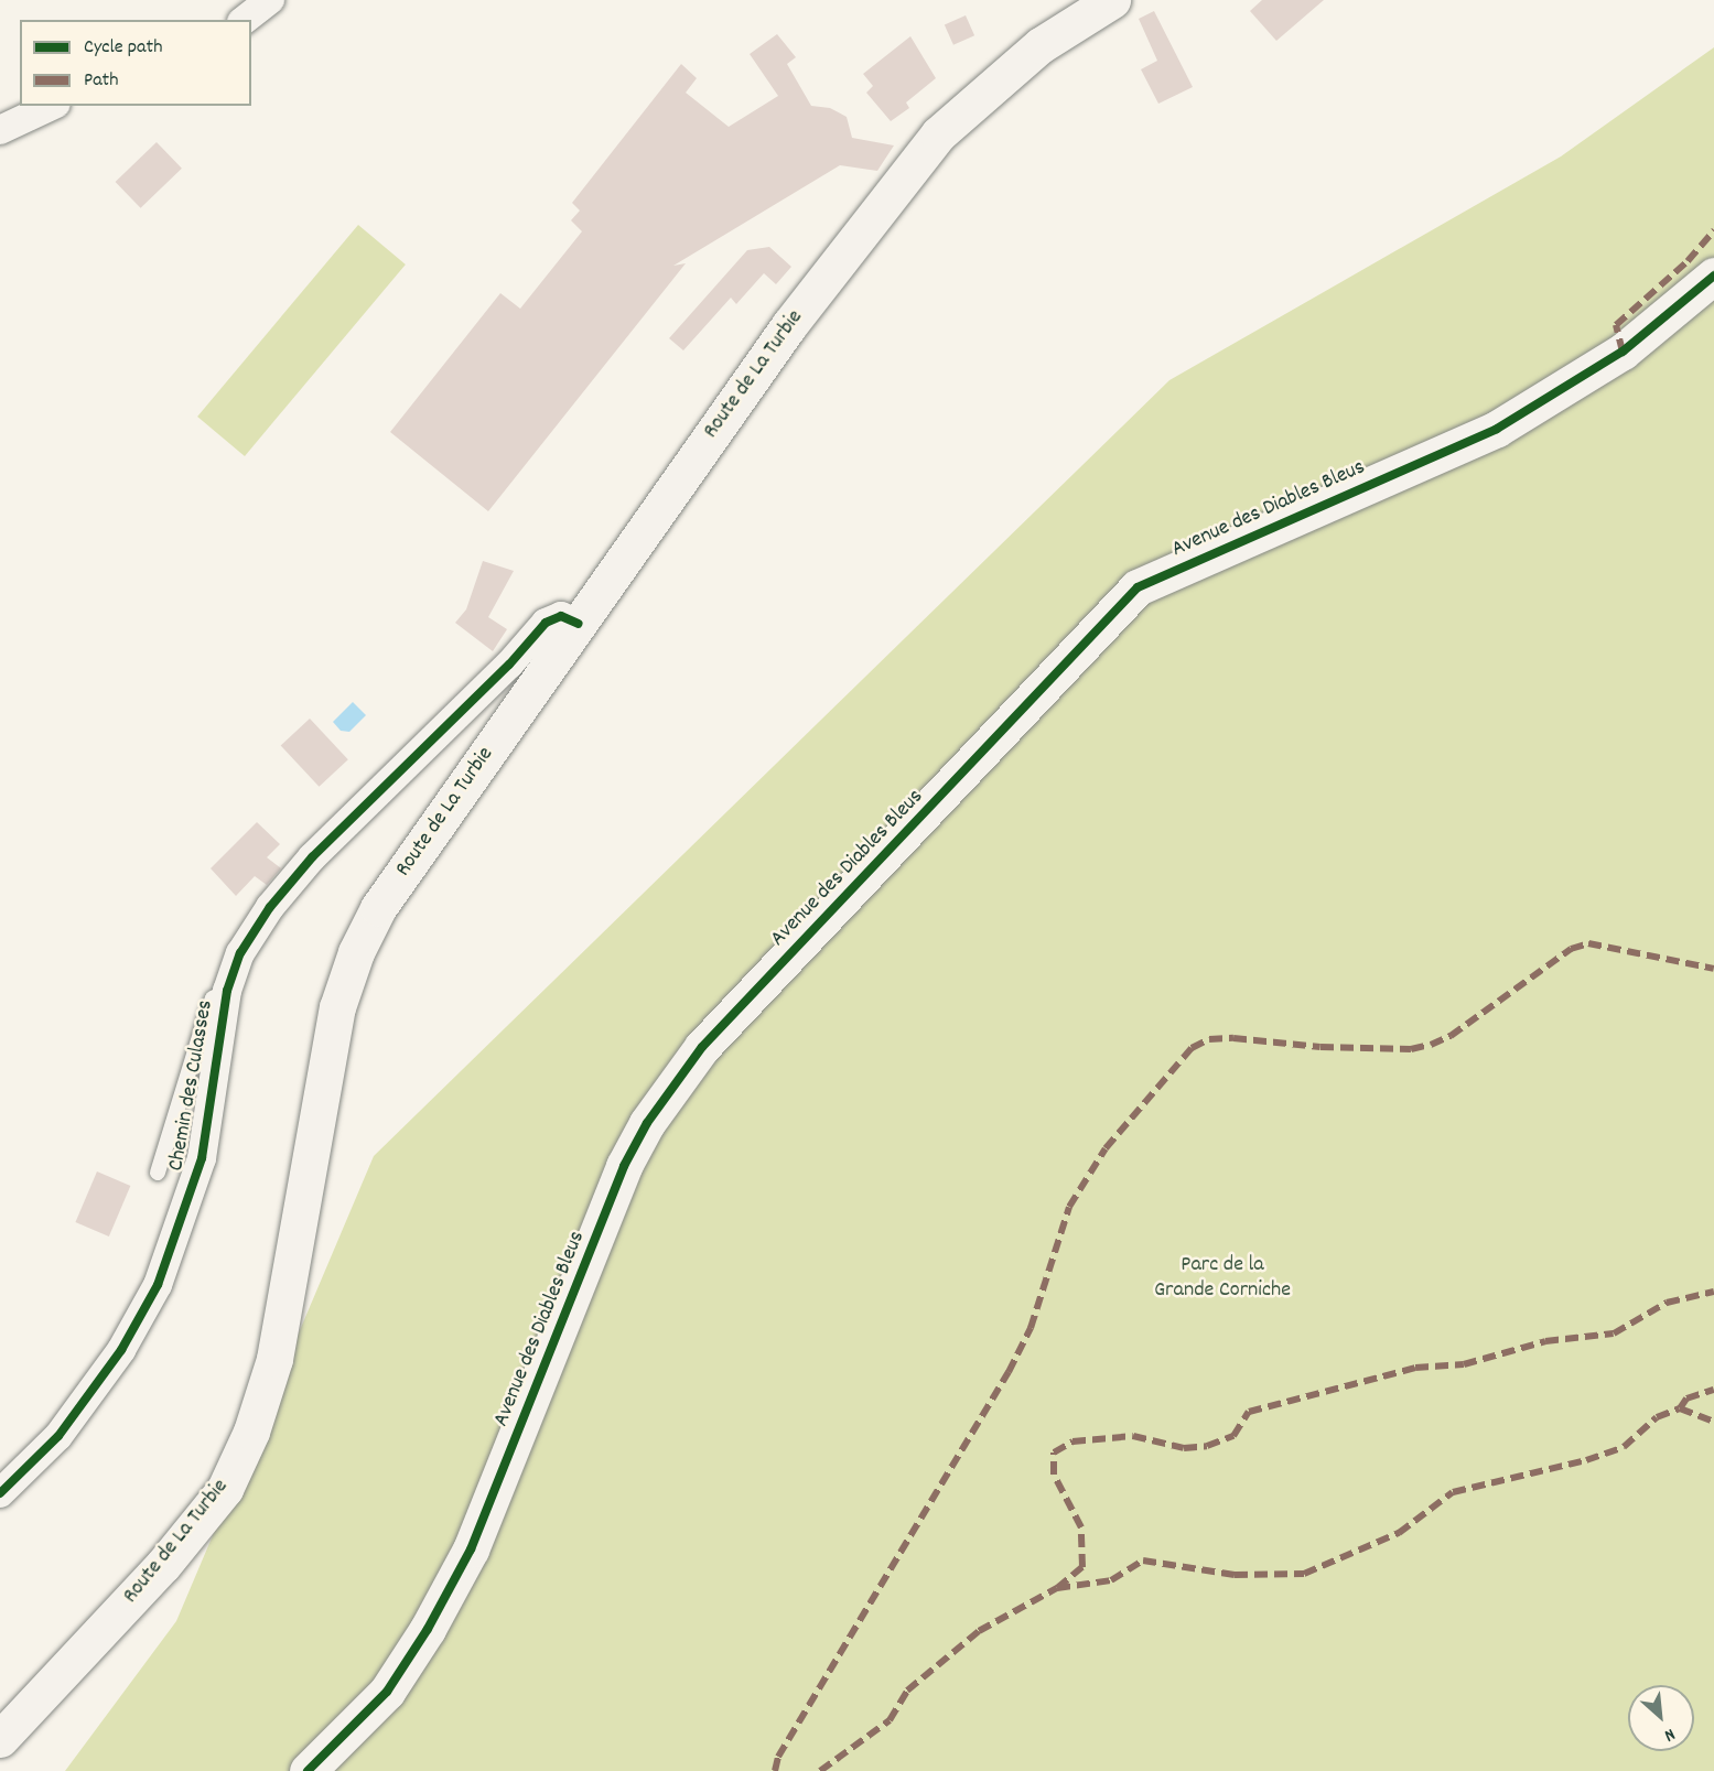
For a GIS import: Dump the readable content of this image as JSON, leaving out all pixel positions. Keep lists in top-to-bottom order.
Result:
{
  "streets": {
    "main road": ["Route de La Turbie", "Avenue des Diables Bleus"],
    "street": ["Chemin des Culasses"]
  },
  "crossings": [
    ["Route de La Turbie", "Chemin des Culasses"]
  ],
  "parks": ["Parc de la Grande Corniche"],
  "legend": ["Cycle path", "Path"],
  "north": "bottom right"
}
